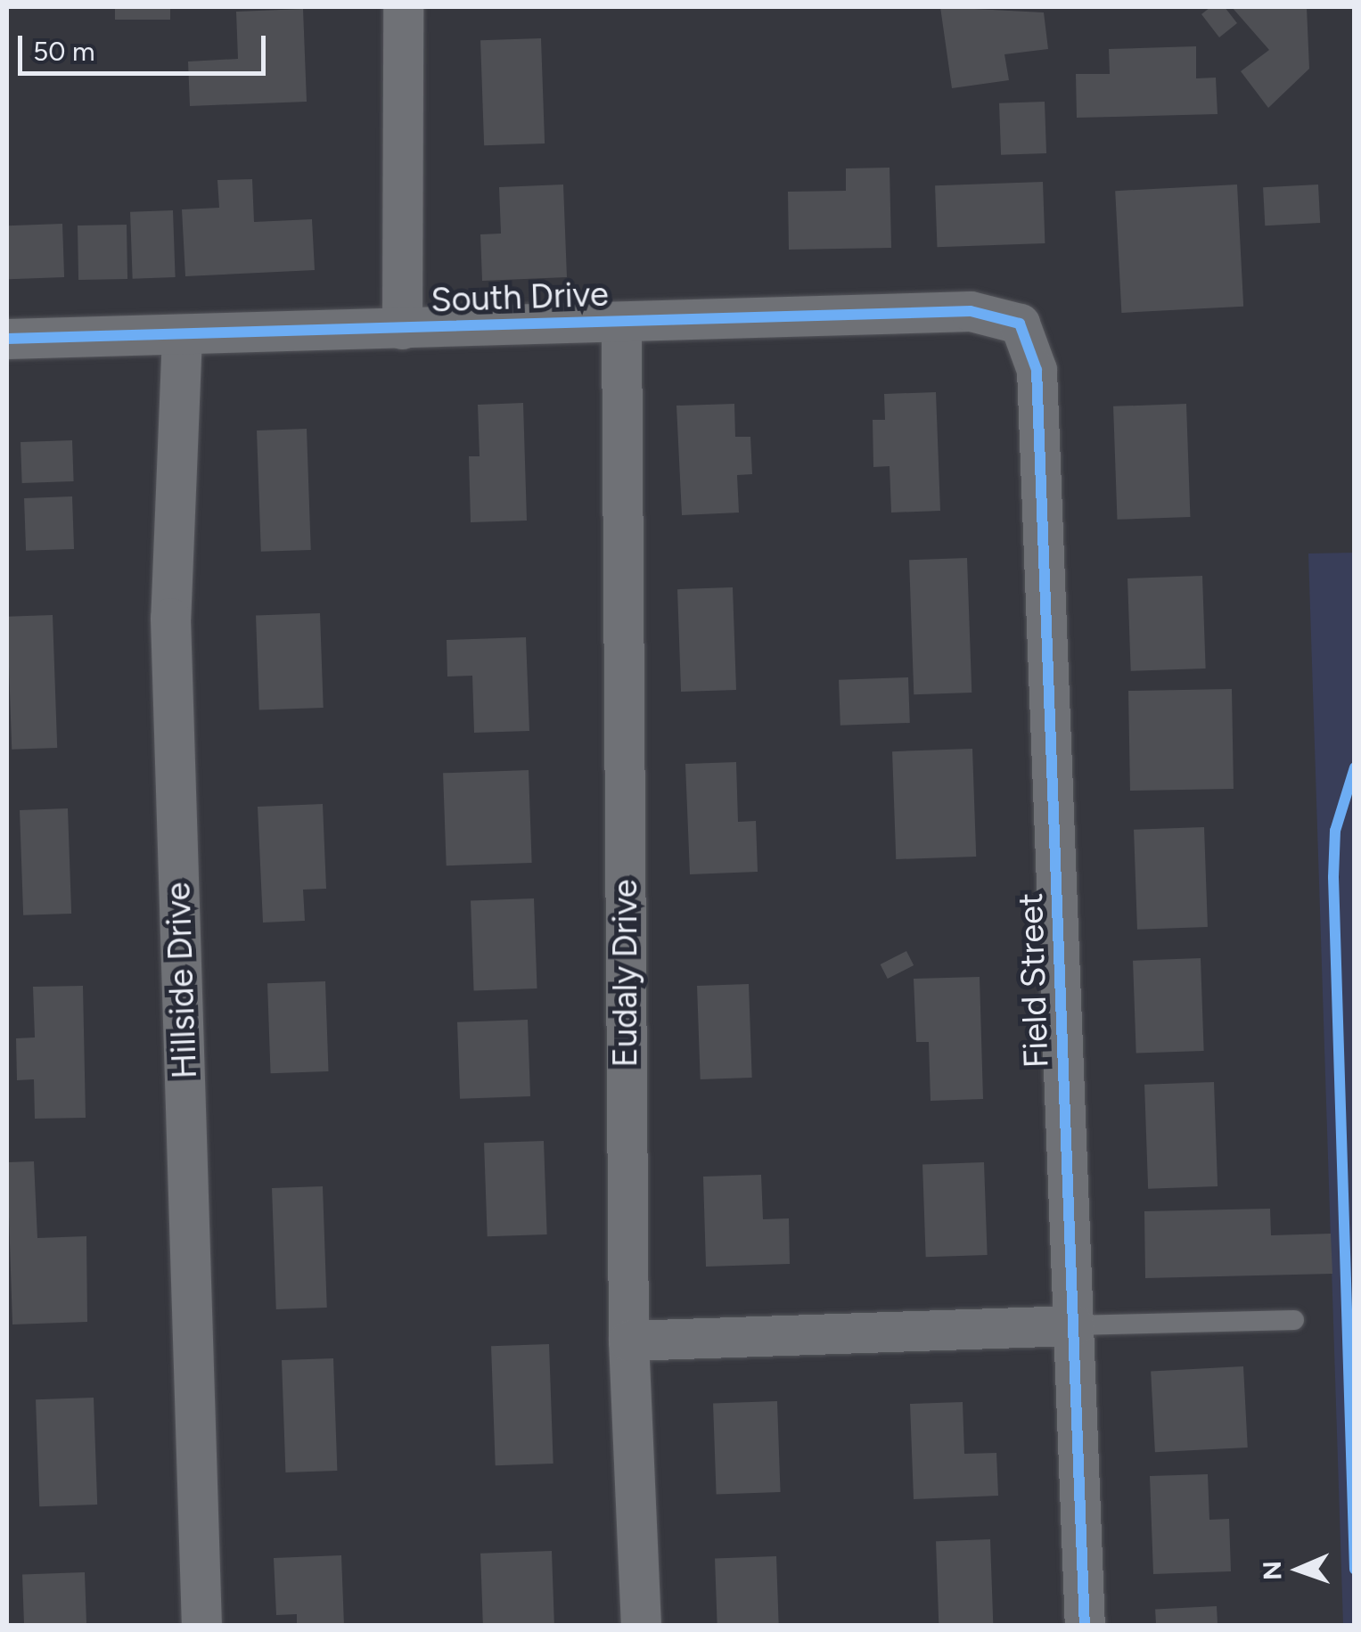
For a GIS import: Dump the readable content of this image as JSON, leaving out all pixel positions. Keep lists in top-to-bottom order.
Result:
{
  "streets": {
    "street": [
      "South Drive",
      "Eudaly Drive",
      "Hillside Drive",
      "Field Street"
    ]
  },
  "crossings": [
    ["South Drive", "Eudaly Drive"],
    ["South Drive", "Hillside Drive"],
    ["South Drive", "Field Street"]
  ],
  "scale_bar": "50 m",
  "north": "left"
}
